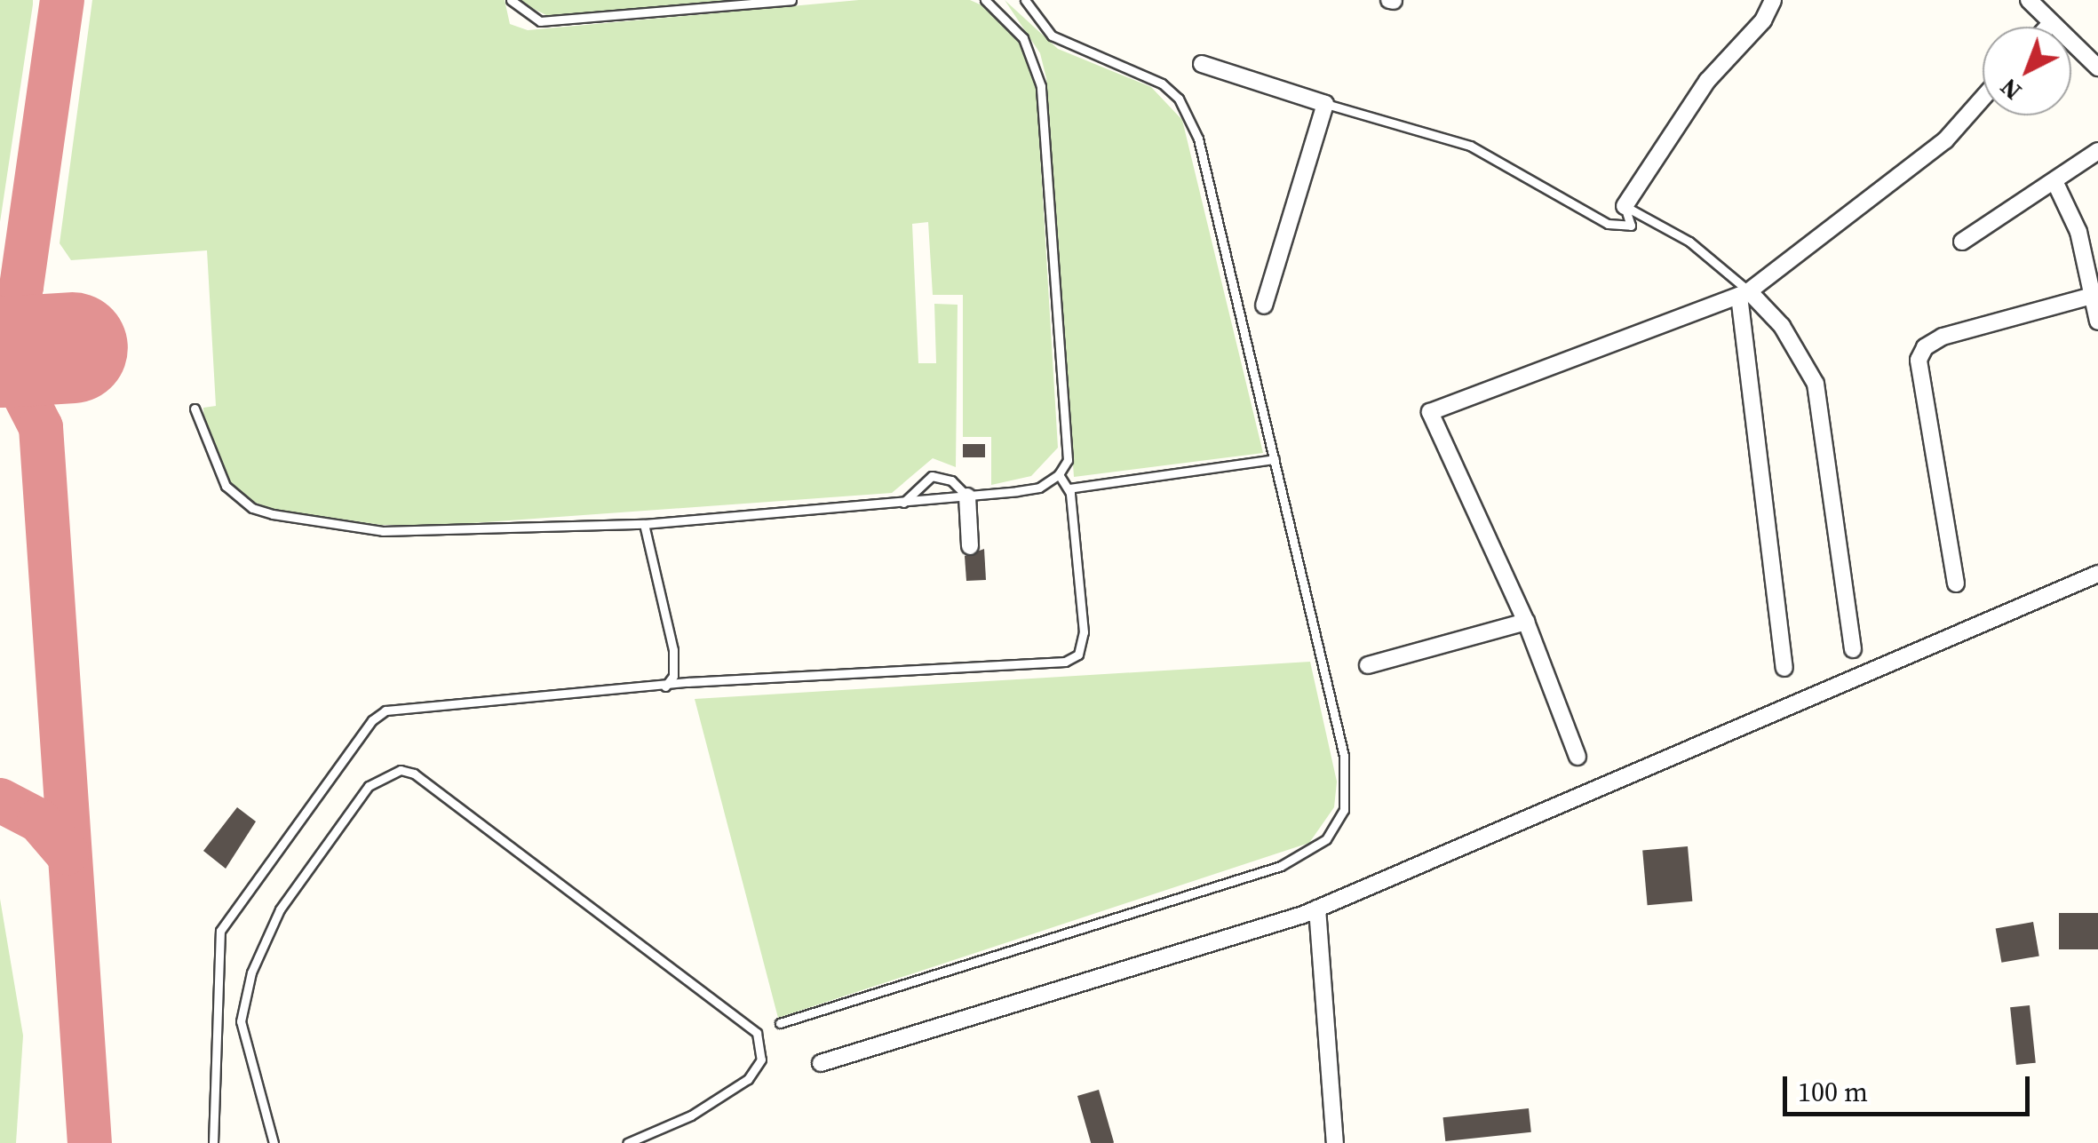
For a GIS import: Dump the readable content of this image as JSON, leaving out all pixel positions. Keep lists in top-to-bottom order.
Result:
{
  "scale_bar": "100 m",
  "north": "bottom left"
}
